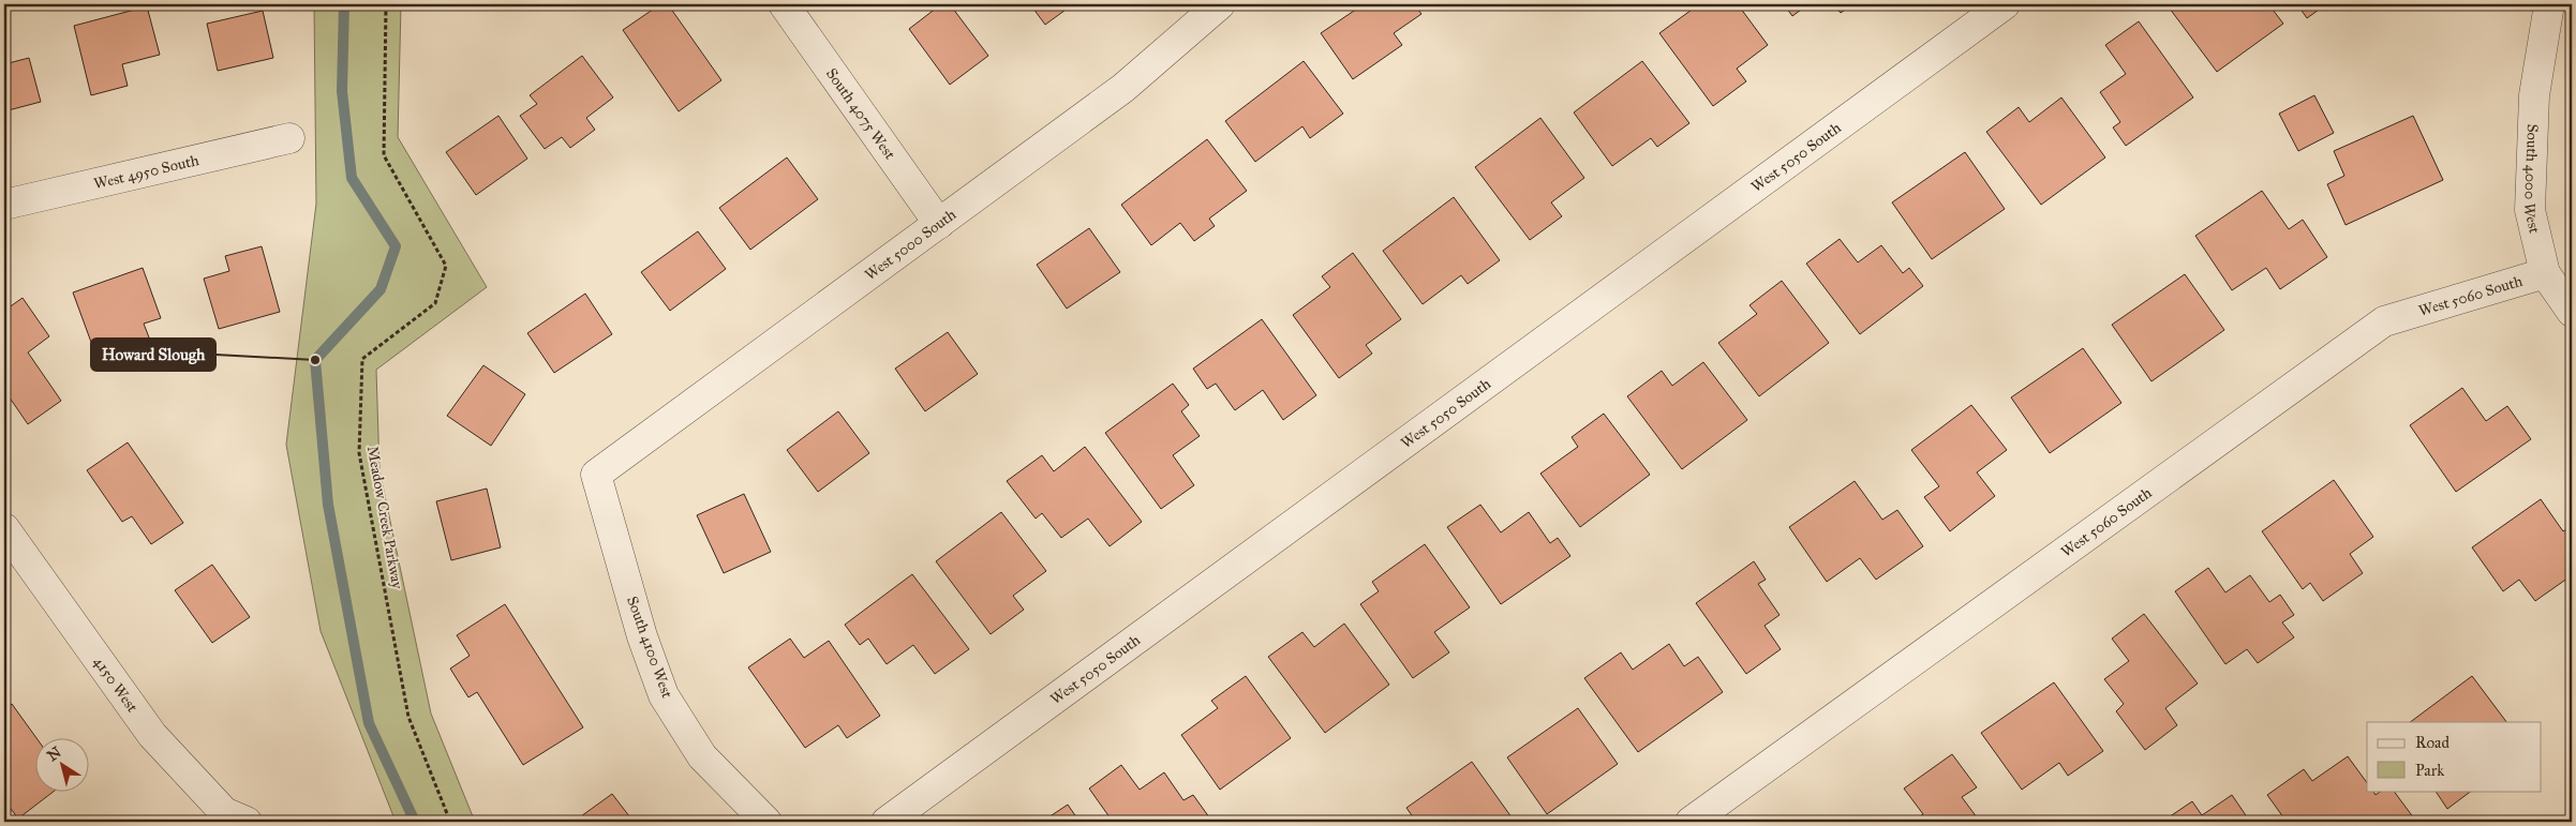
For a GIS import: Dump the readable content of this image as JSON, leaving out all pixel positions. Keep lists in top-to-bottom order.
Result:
{
  "streets": {
    "street": [
      "South 4075 West",
      "West 5050 South",
      "West 4950 South",
      "South 4000 West",
      "West 5000 South",
      "West 5060 South",
      "South 4100 West",
      "4150 West"
    ],
    "path": ["Meadow Creek Parkway"]
  },
  "crossings": [
    ["South 4075 West", "West 5000 South"],
    ["South 4000 West", "West 5060 South"],
    ["West 5000 South", "South 4100 West"]
  ],
  "places": ["Howard Slough"],
  "legend": ["Road", "Park"],
  "north": "top left"
}
